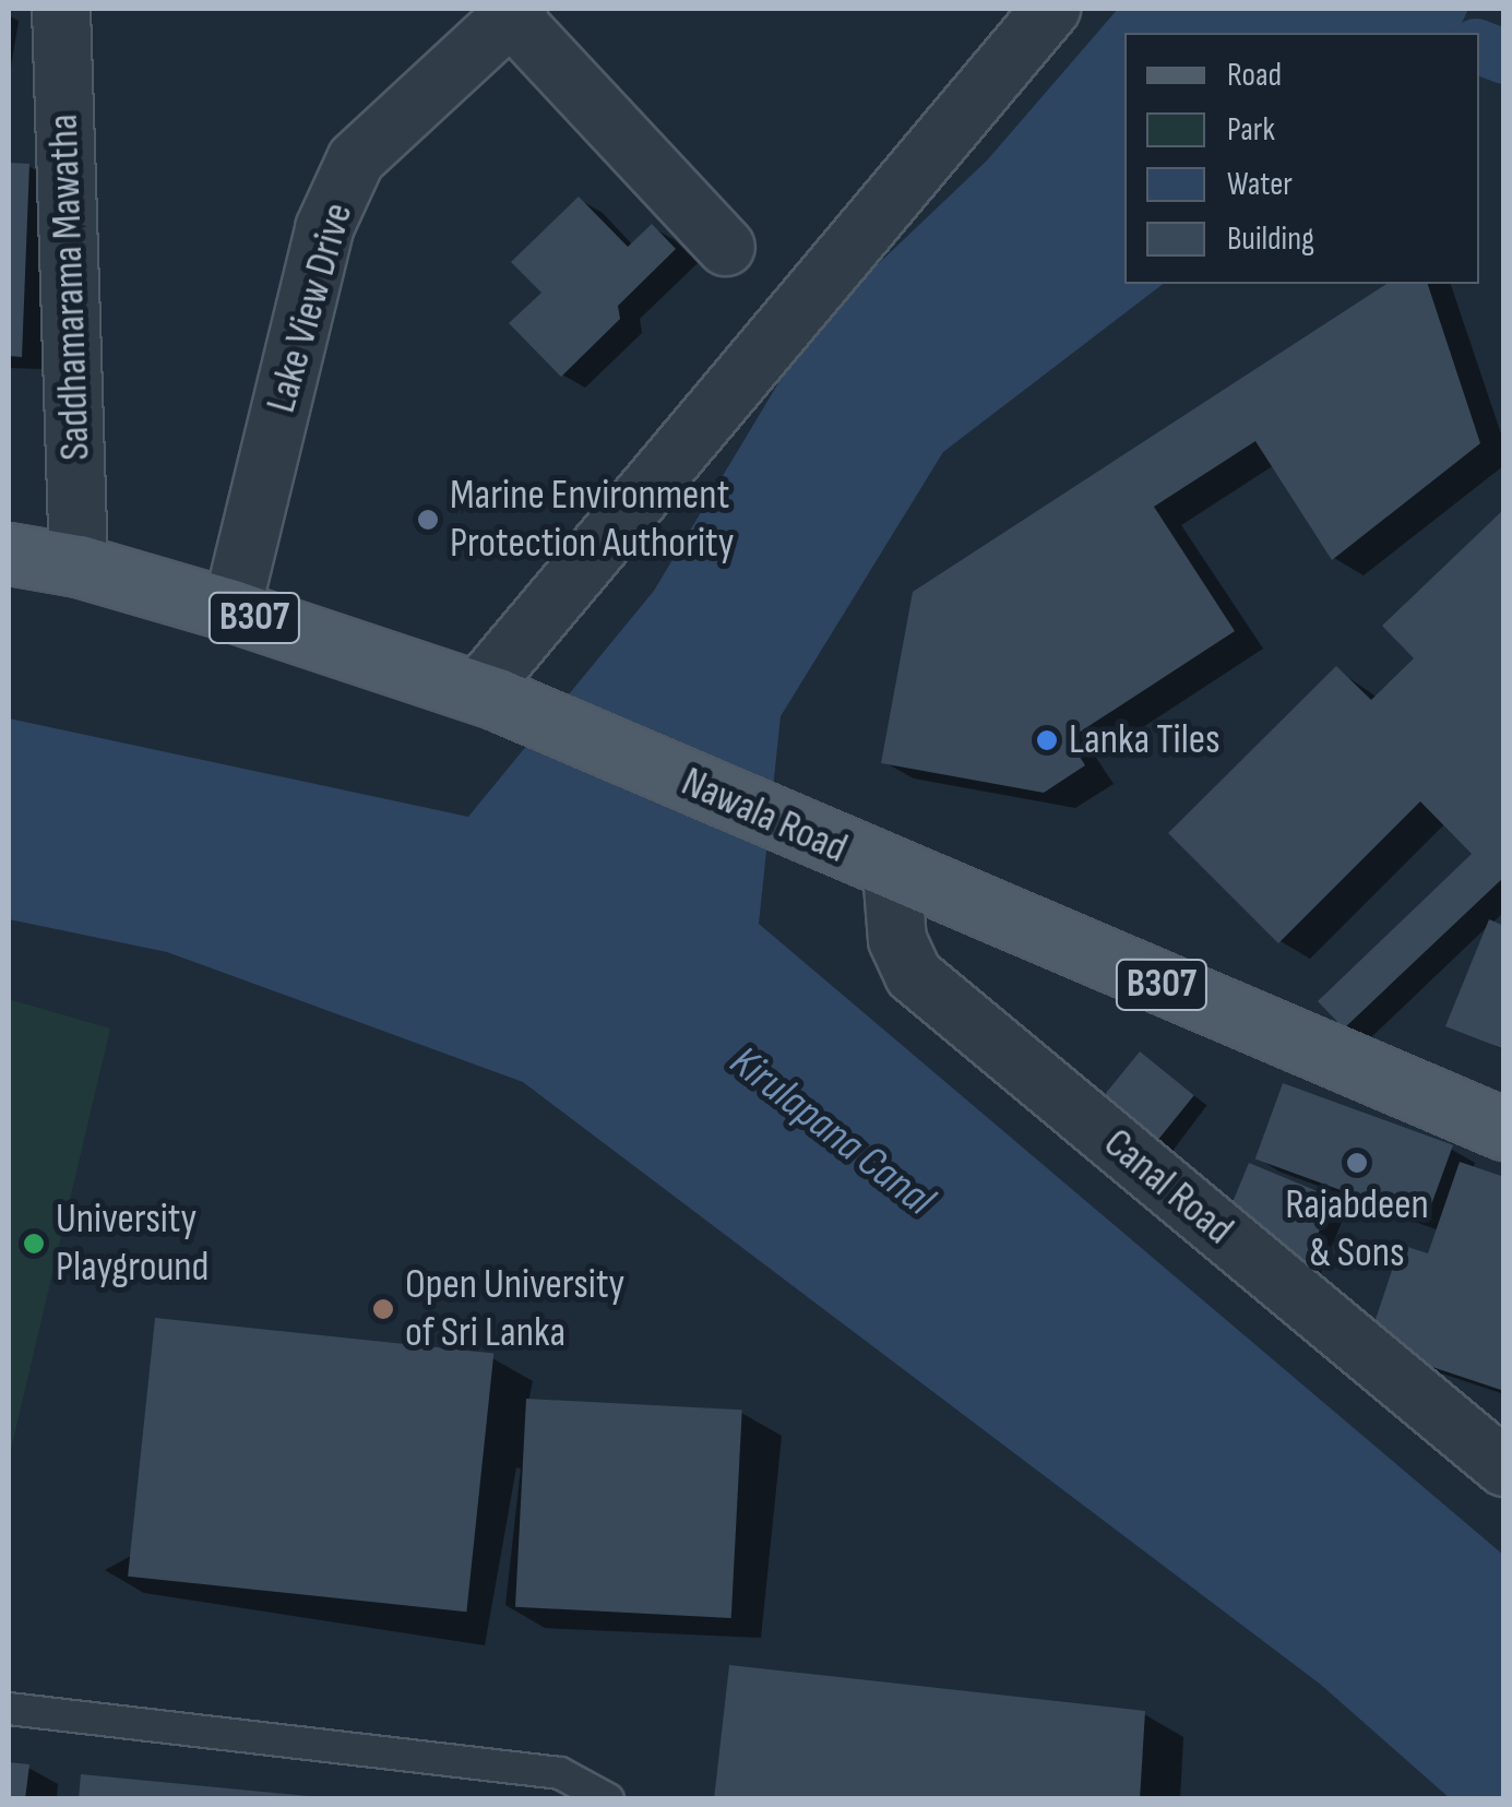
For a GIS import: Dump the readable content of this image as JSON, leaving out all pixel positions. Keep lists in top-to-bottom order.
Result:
{
  "streets": {
    "main road": ["B307", "Nawala Road"],
    "street": ["Saddhamarama Mawatha", "Lake View Drive", "Canal Road"]
  },
  "crossings": [
    ["Saddhamarama Mawatha", "Nawala Road"],
    ["Lake View Drive", "Nawala Road"],
    ["Nawala Road", "Canal Road"]
  ],
  "water": ["Kirulapana Canal"],
  "places": [
    "Marine Environment Protection Authority",
    "Lanka Tiles",
    "Rajabdeen & Sons",
    "University Playground",
    "Open University of Sri Lanka"
  ],
  "legend": [
    "Road",
    "Park",
    "Water",
    "Building"
  ]
}
